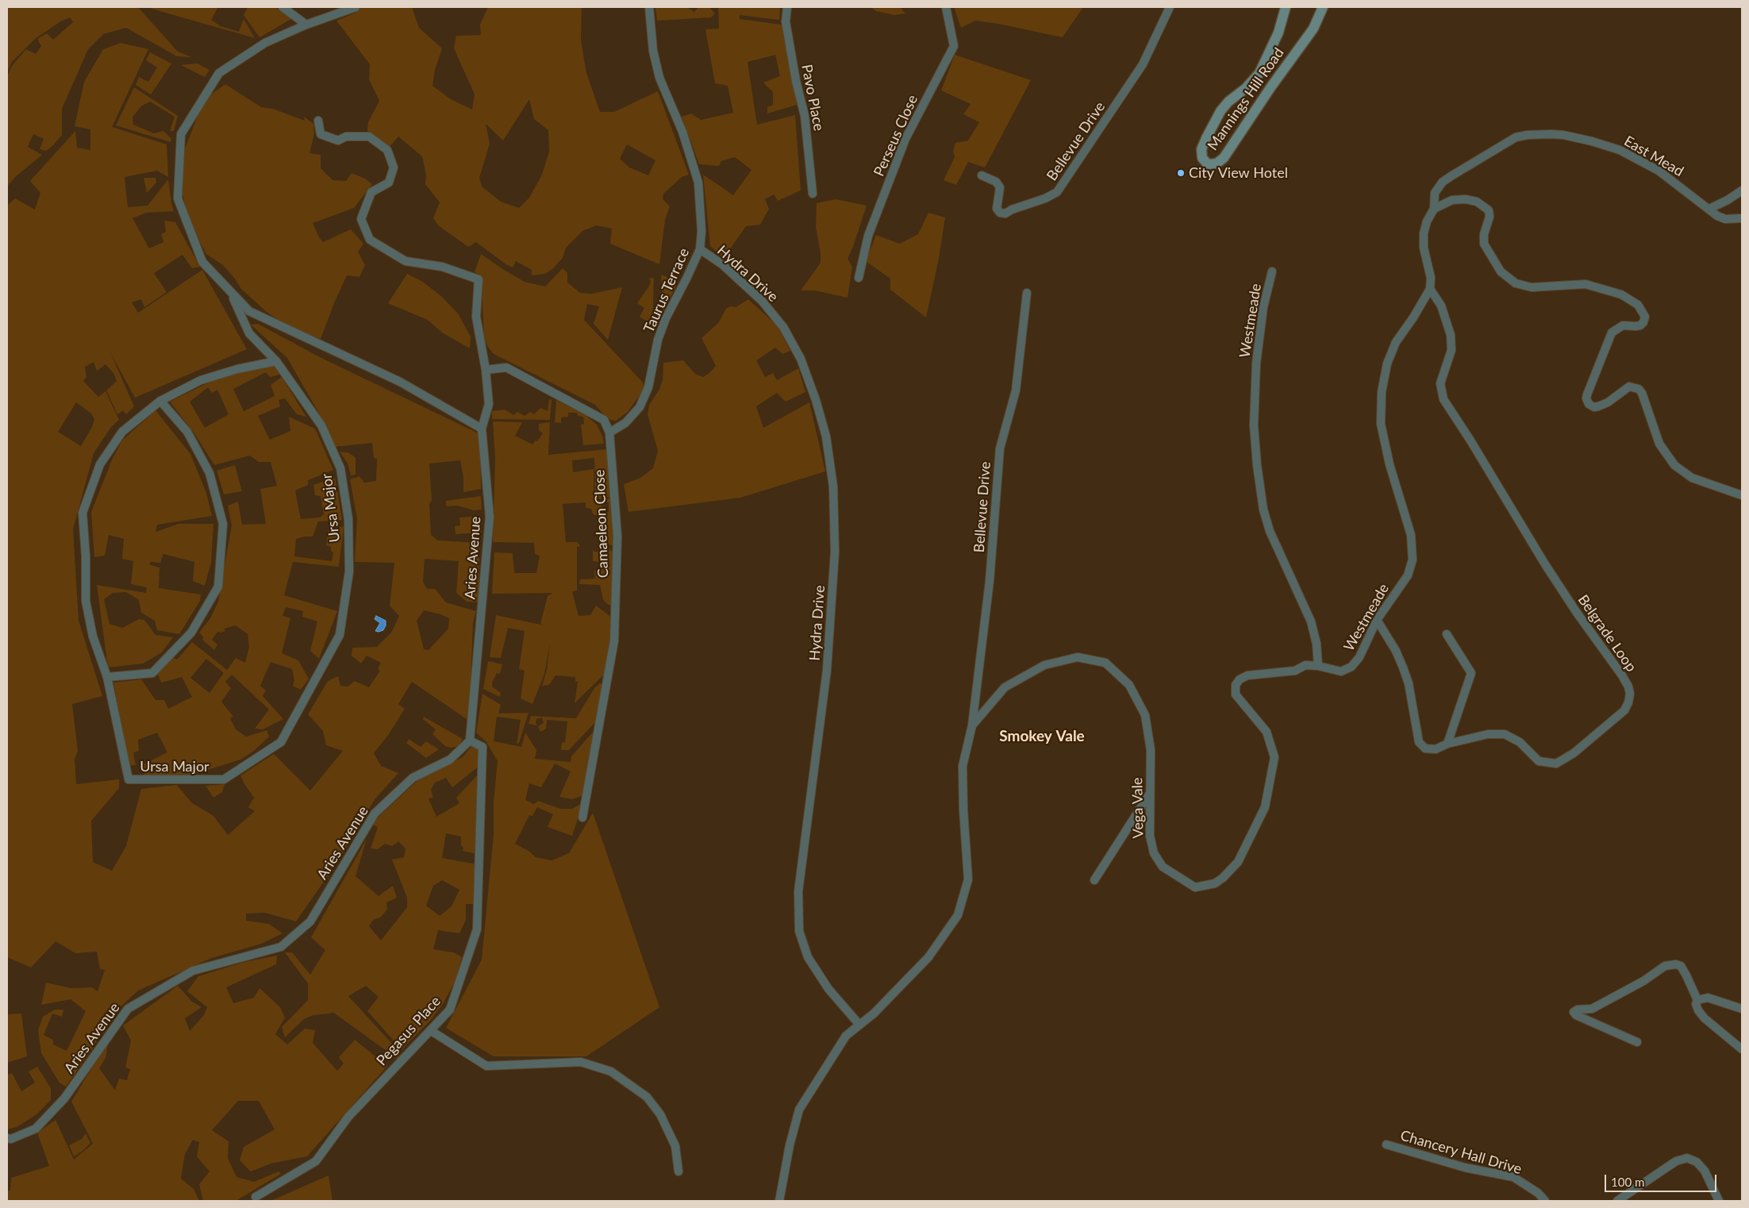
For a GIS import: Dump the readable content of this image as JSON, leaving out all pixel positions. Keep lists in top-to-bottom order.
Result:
{
  "streets": {
    "main road": ["Mannings Hill Road"],
    "street": [
      "Pavo Place",
      "Perseus Close",
      "Bellevue Drive",
      "East Mead",
      "Hydra Drive",
      "Taurus Terrace",
      "Westmeade",
      "Ursa Major",
      "Camaeleon Close",
      "Aries Avenue",
      "Belgrade Loop",
      "Vega Vale",
      "Pegasus Place",
      "Chancery Hall Drive"
    ]
  },
  "crossings": [
    ["Bellevue Drive", "Hydra Drive"],
    ["Bellevue Drive", "Vega Vale"],
    ["Hydra Drive", "Taurus Terrace"],
    ["Taurus Terrace", "Camaeleon Close"],
    ["Westmeade", "Belgrade Loop"],
    ["Westmeade", "Vega Vale"],
    ["Aries Avenue", "Pegasus Place"]
  ],
  "districts": ["Smokey Vale"],
  "places": ["City View Hotel"],
  "scale_bar": "100 m"
}
